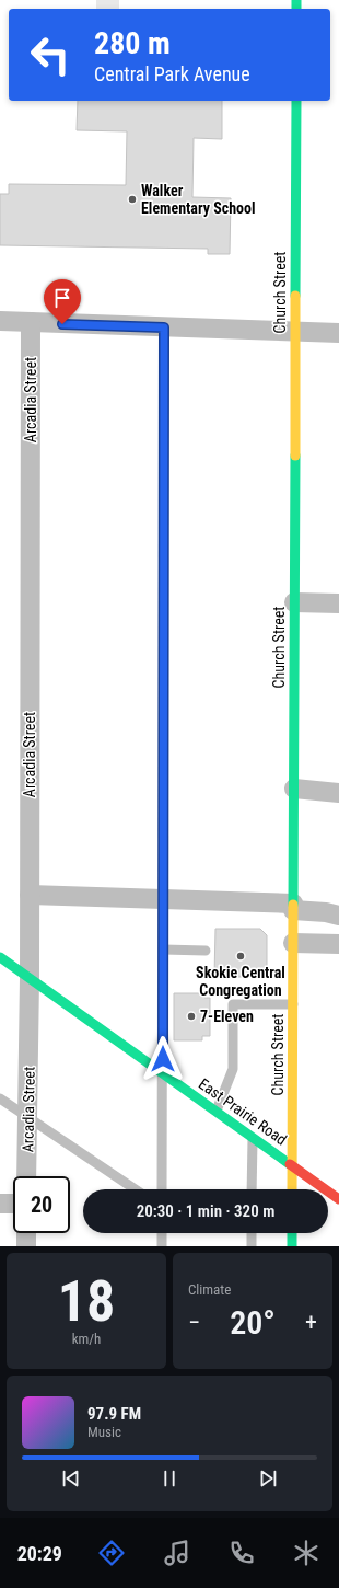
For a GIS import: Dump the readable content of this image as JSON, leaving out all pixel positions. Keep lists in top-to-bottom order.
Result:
{
  "streets": {
    "street": ["Church Street", "Arcadia Street", "East Prairie Road"]
  },
  "crossings": [
    ["Church Street", "East Prairie Road"],
    ["Arcadia Street", "East Prairie Road"]
  ],
  "places": ["Walker Elementary School", "Skokie Central Congregation", "7-Eleven"],
  "page": {
    "turn": ["280 m", "Central Park Avenue"],
    "limit": "20",
    "trip": "20:30 · 1 min · 320 m",
    "tile": [
      ["18", "km/h"],
      "Climate"
    ],
    "heat": ["−", "20°", "+"],
    "song": ["97.9 FM", "Music"],
    "tabs": "20:29"
  }
}
